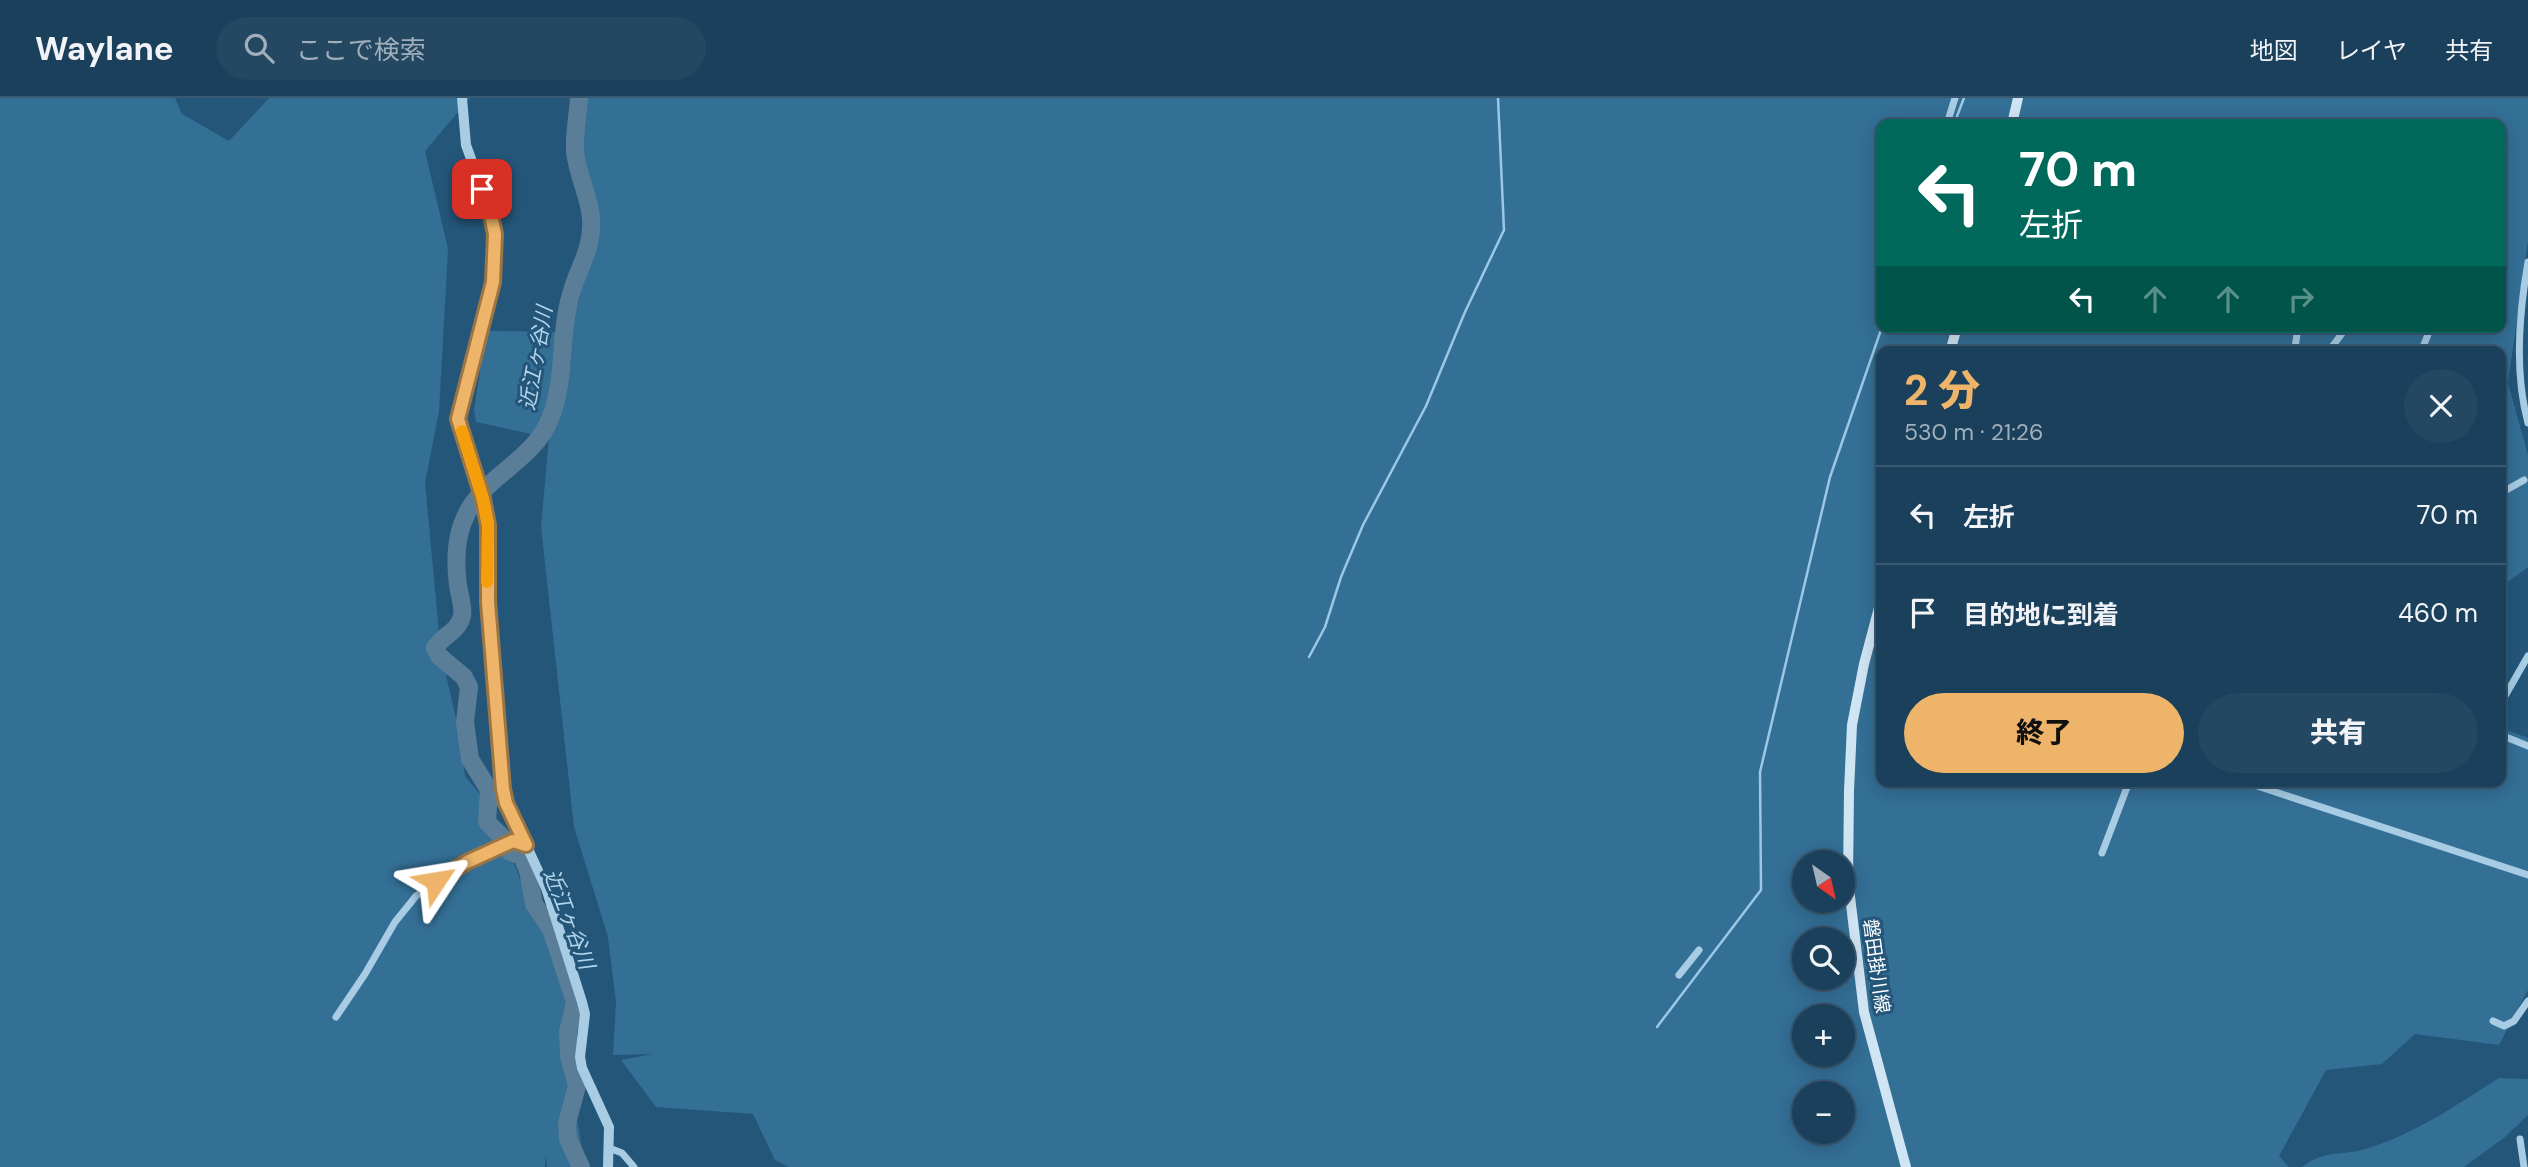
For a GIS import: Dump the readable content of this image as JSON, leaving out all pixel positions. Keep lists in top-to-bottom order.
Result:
{
  "streets": {
    "main road": ["磐田掛川線"]
  },
  "water": ["近江ヶ谷川"],
  "north": "bottom right",
  "page": {
    "header": "Waylane",
    "search": "ここで検索",
    "nav": ["地図", "レイヤ", "共有"],
    "turn": ["70 m", "左折"],
    "heading": ["2 分", "530 m · 21:26"],
    "list": [
      {
        "name": "左折",
        "value": "70 m"
      },
      {
        "name": "目的地に到着",
        "value": "460 m"
      }
    ],
    "buttons": ["終了", "共有"],
    "map_buttons": ["+", "−"]
  }
}
